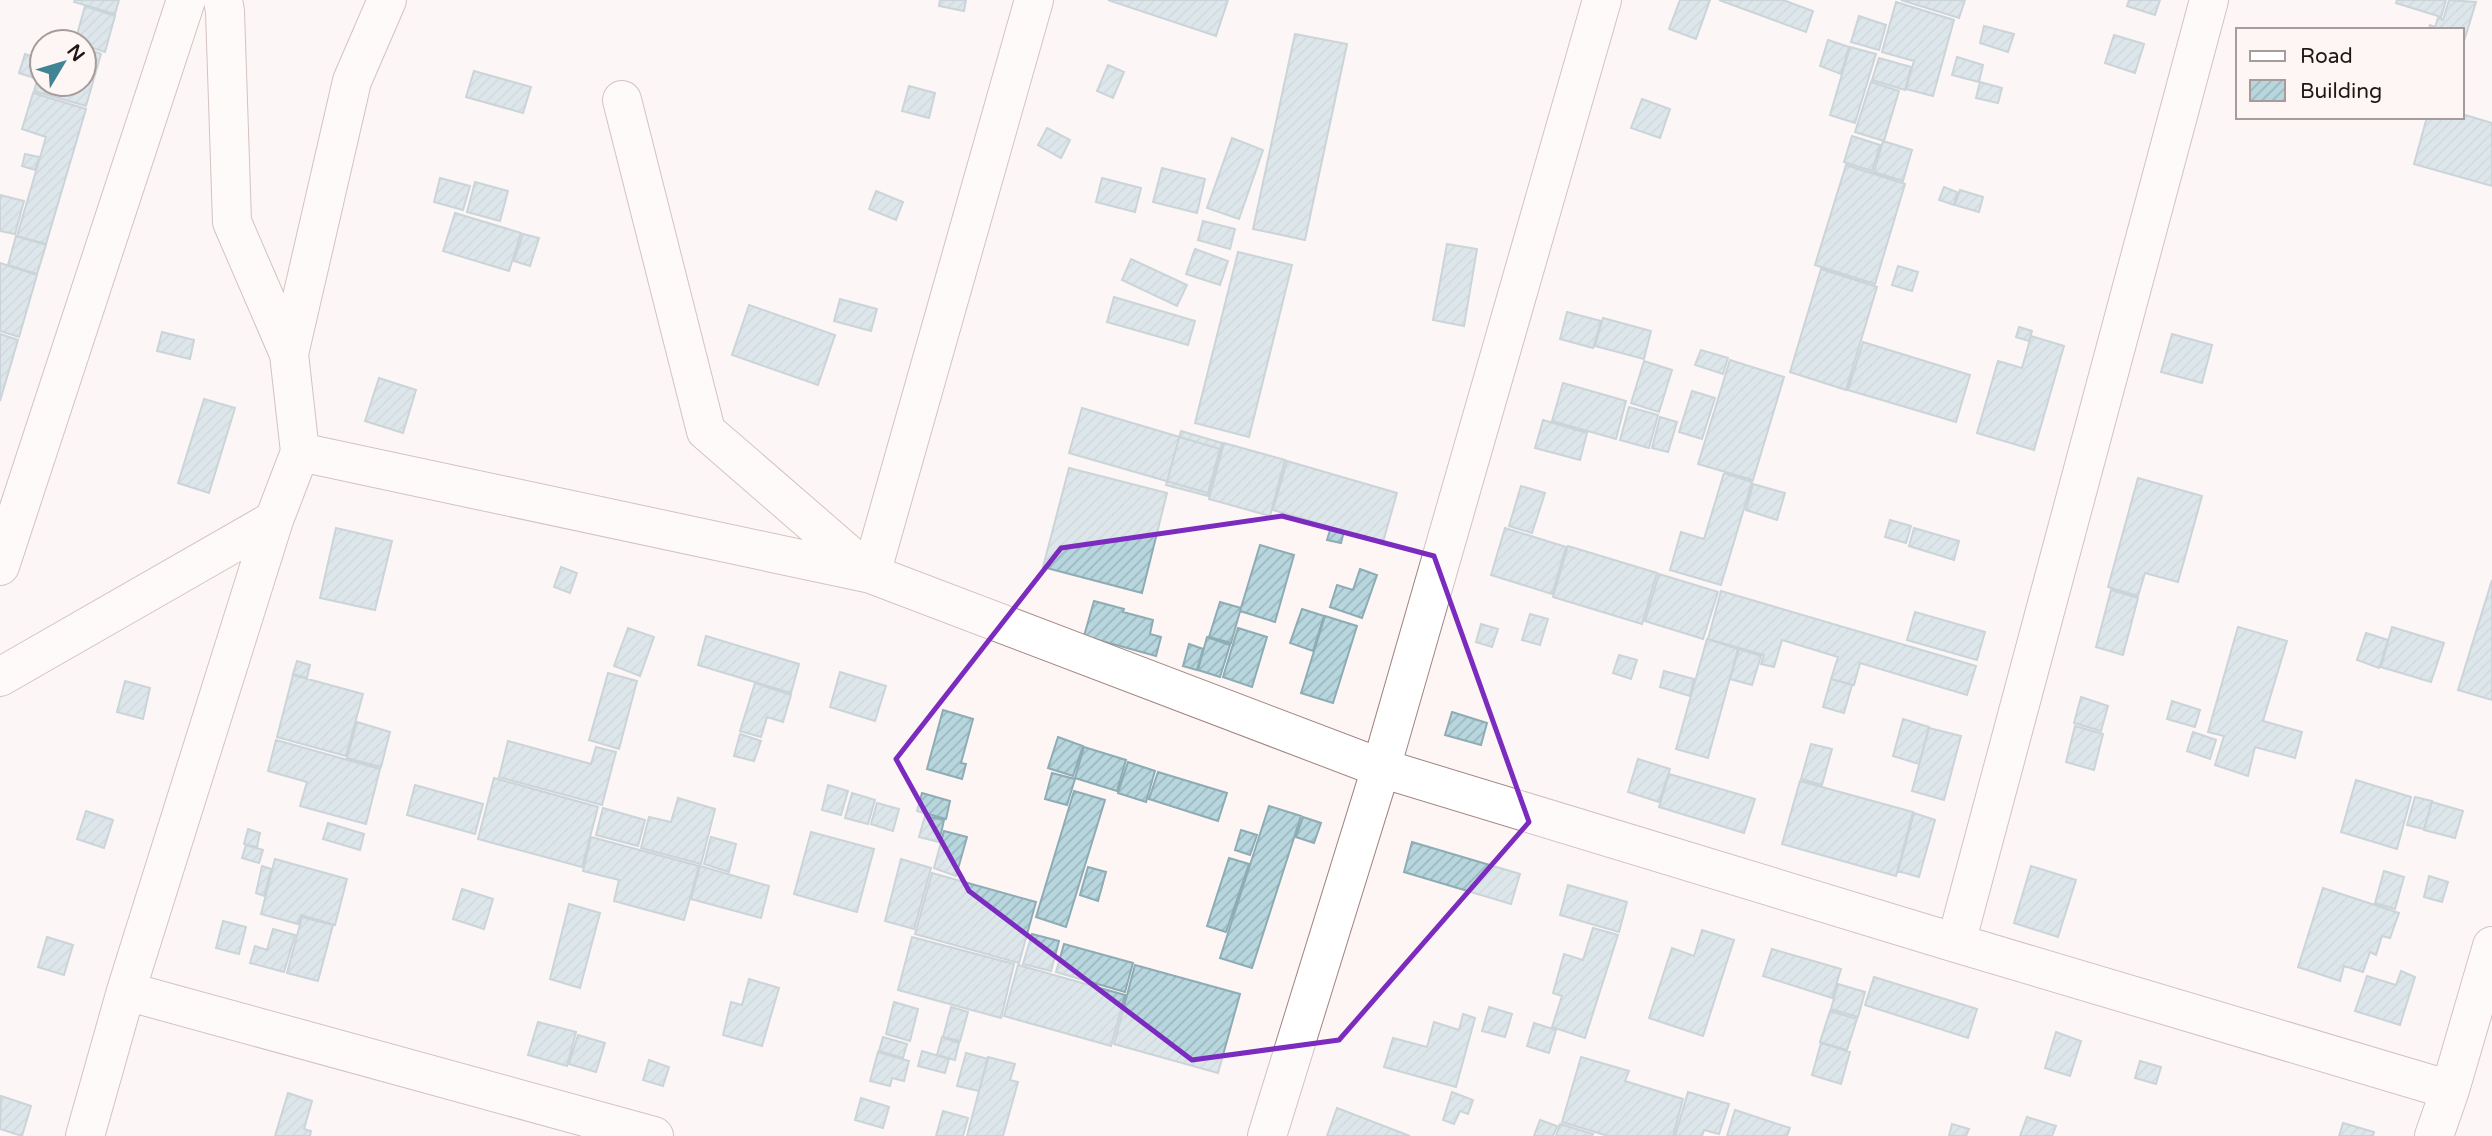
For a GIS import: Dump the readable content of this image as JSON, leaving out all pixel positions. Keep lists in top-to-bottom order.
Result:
{
  "legend": ["Road", "Building"],
  "north": "top right"
}
